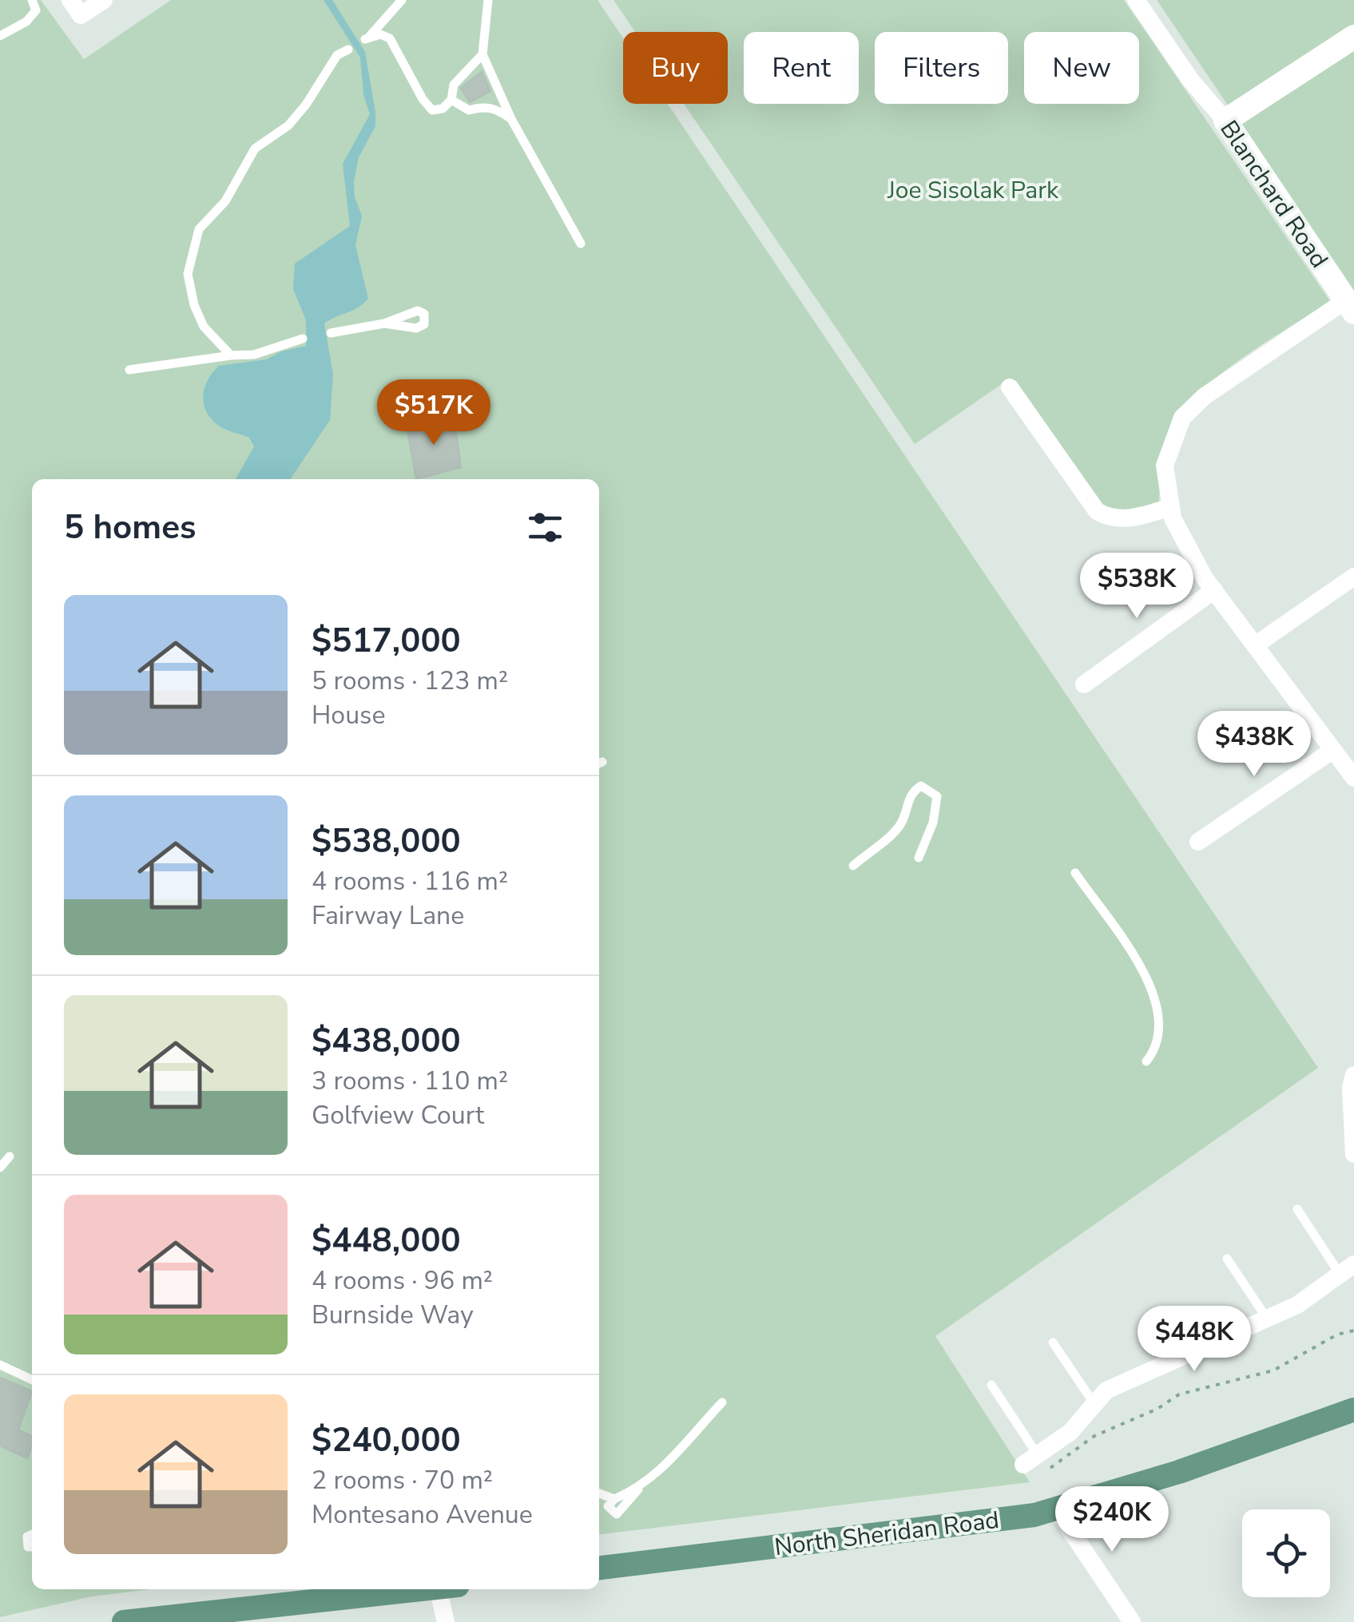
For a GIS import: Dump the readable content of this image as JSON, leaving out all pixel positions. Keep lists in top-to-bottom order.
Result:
{
  "streets": {
    "main road": ["North Sheridan Road"],
    "street": ["Blanchard Road"]
  },
  "parks": ["Joe Sisolak Park"],
  "page": {
    "chip": [
      "Buy",
      "Rent",
      "Filters",
      "New"
    ],
    "price": [
      "$517K",
      "$538K",
      "$438K",
      "$448K",
      "$240K"
    ],
    "heading": "5 homes",
    "list": [
      {
        "name": "$517,000",
        "note": "5 rooms · 123 m² · House"
      },
      {
        "name": "$538,000",
        "note": "4 rooms · 116 m² · Fairway Lane"
      },
      {
        "name": "$438,000",
        "note": "3 rooms · 110 m² · Golfview Court"
      },
      {
        "name": "$448,000",
        "note": "4 rooms · 96 m² · Burnside Way"
      },
      {
        "name": "$240,000",
        "note": "2 rooms · 70 m² · Montesano Avenue"
      }
    ]
  }
}
